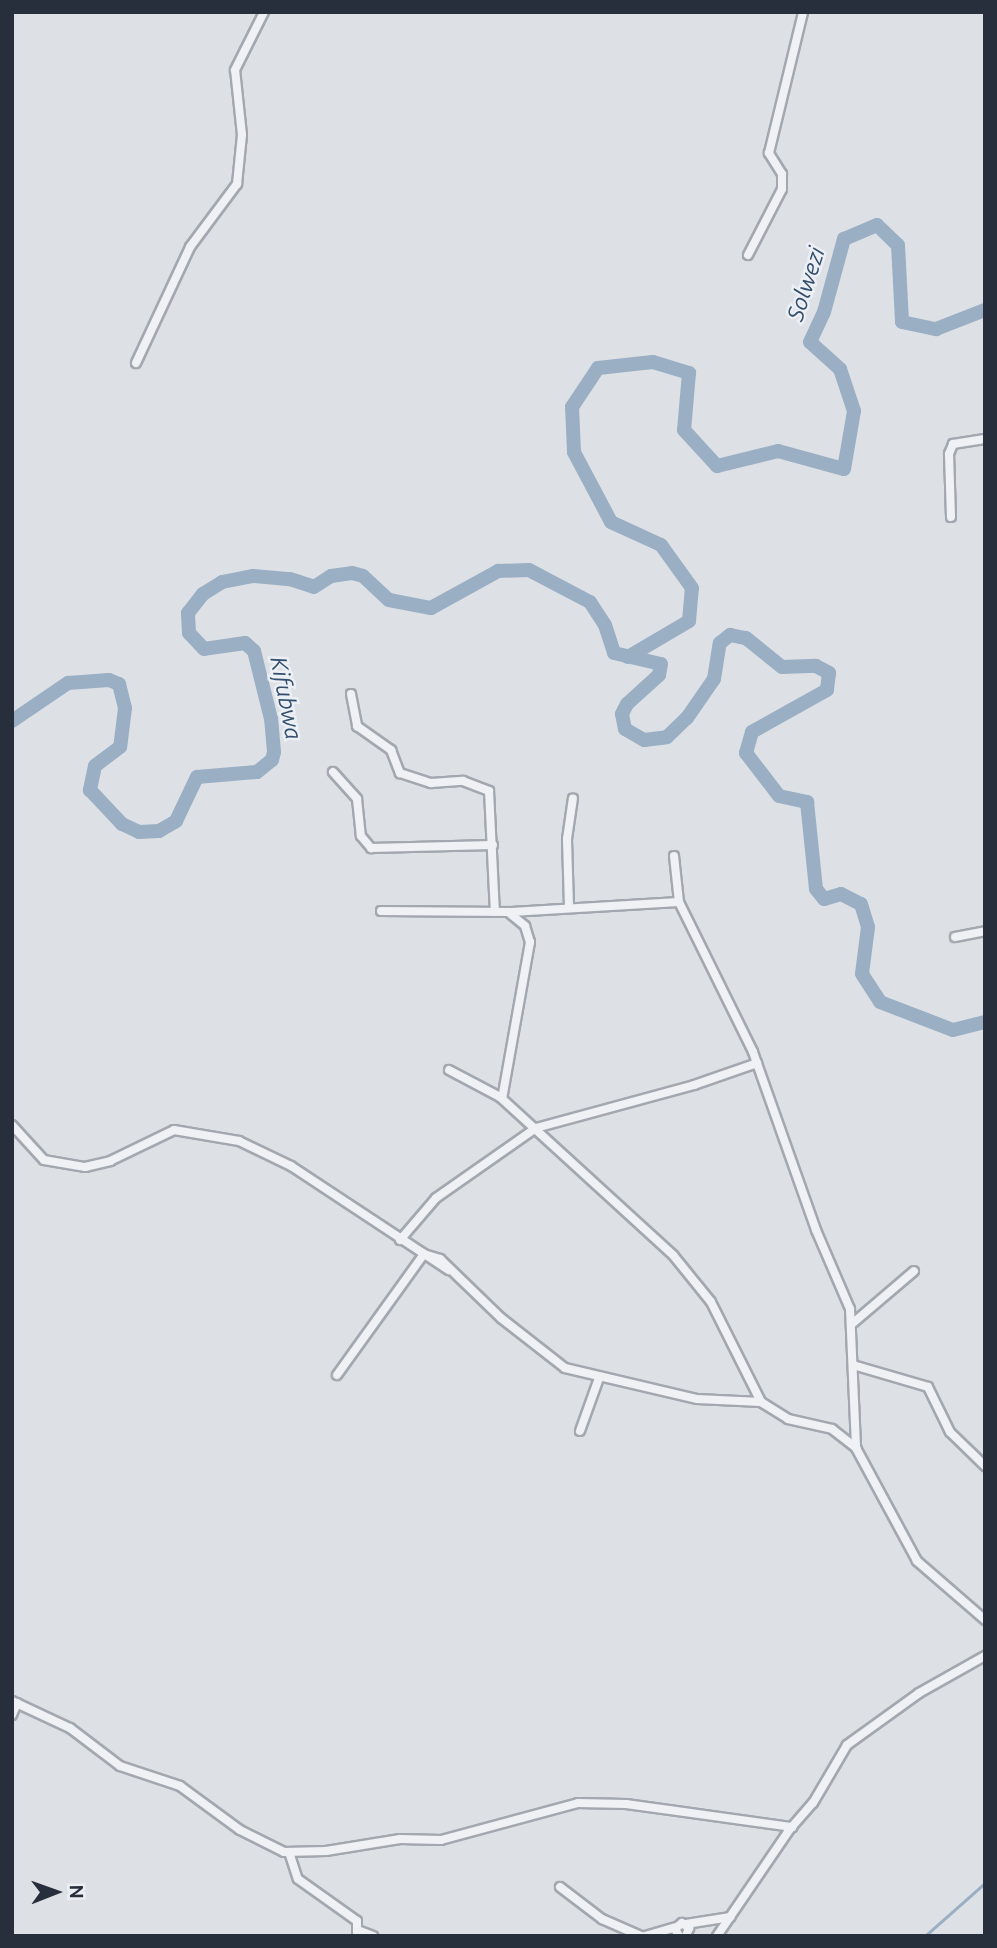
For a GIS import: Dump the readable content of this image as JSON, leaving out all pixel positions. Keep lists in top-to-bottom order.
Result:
{
  "water": ["Solwezi", "Kifubwa"],
  "north": "right"
}
